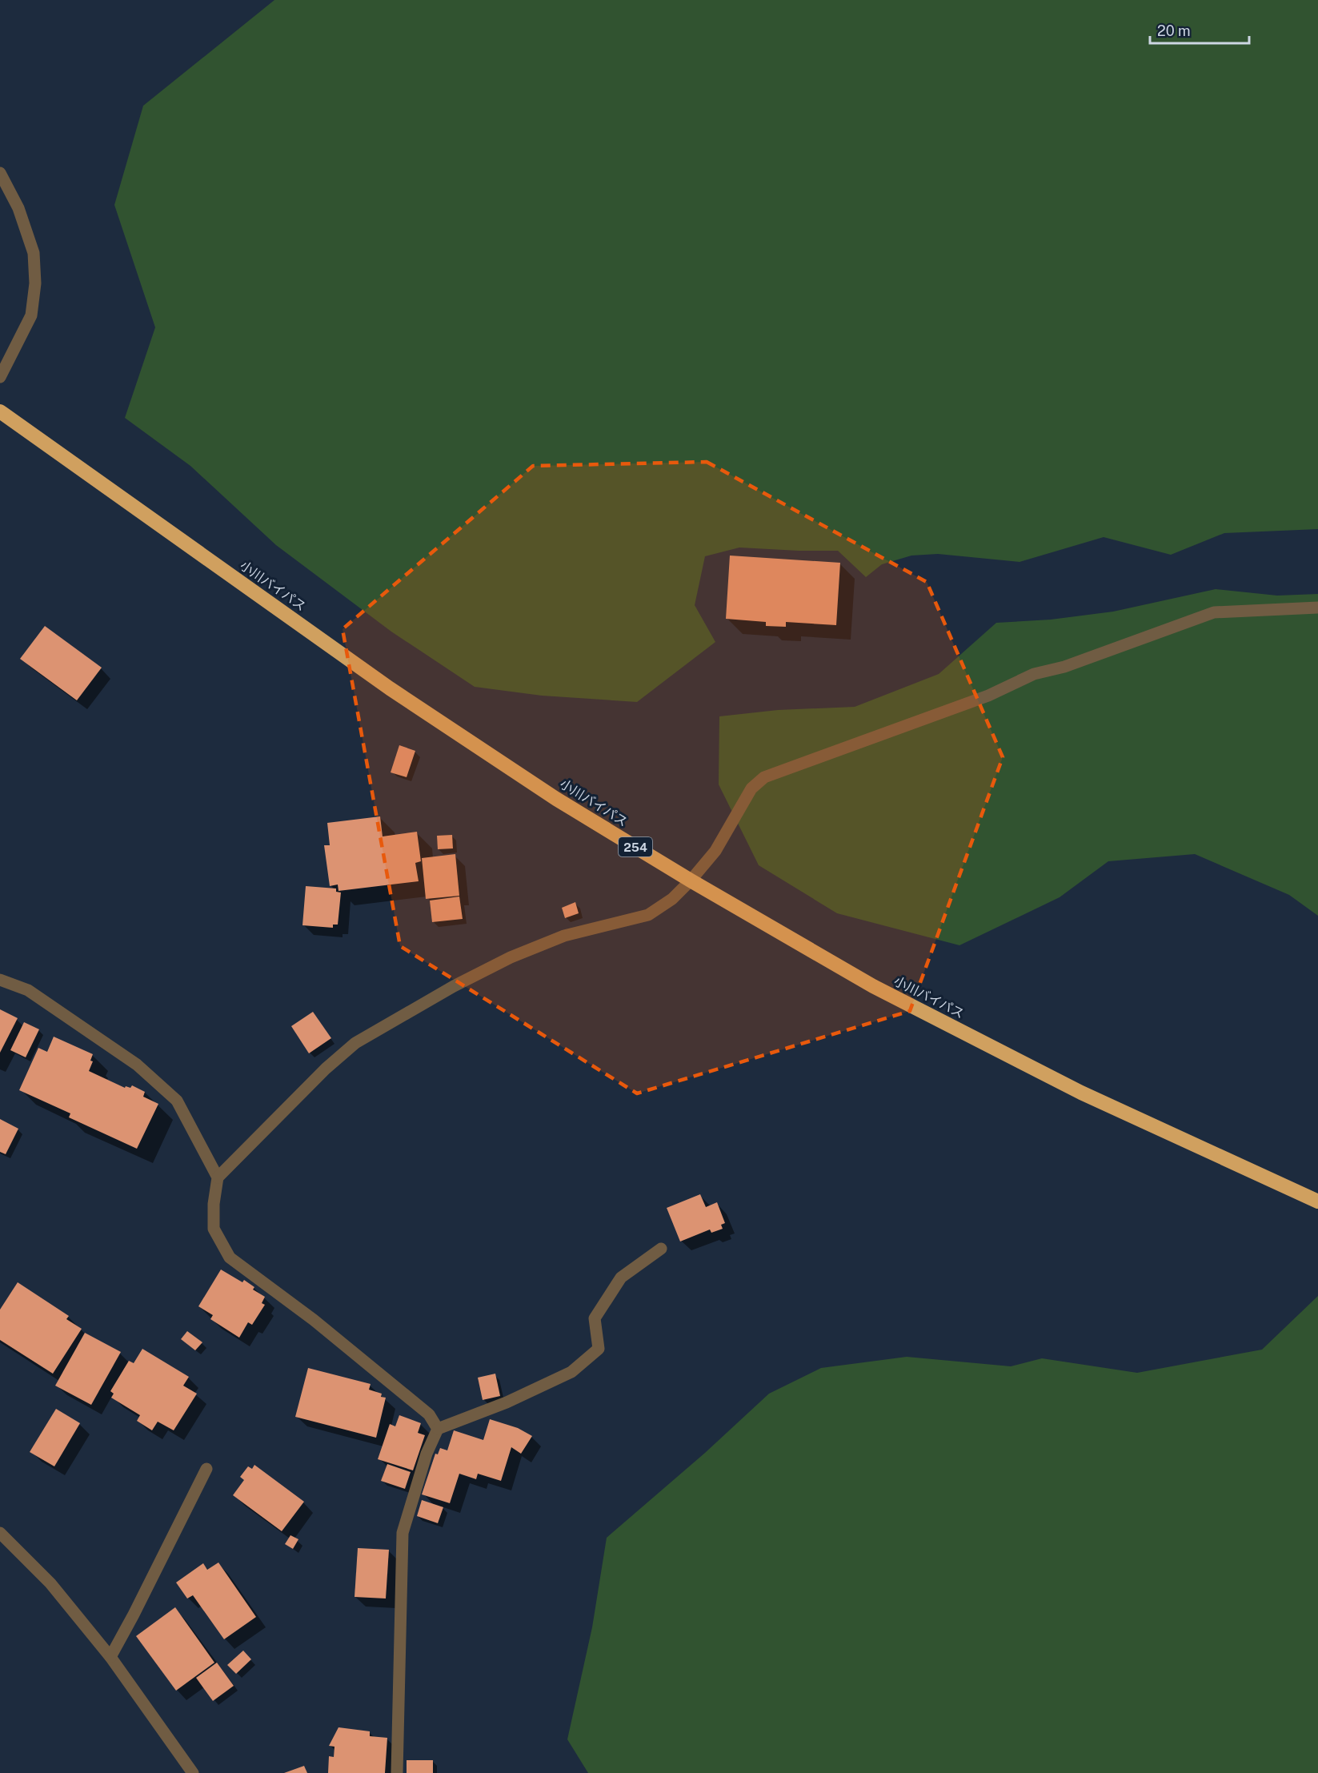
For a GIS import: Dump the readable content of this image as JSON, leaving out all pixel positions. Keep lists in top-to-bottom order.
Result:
{
  "streets": {
    "highway": ["小川バイパス", "254"]
  },
  "scale_bar": "20 m"
}
